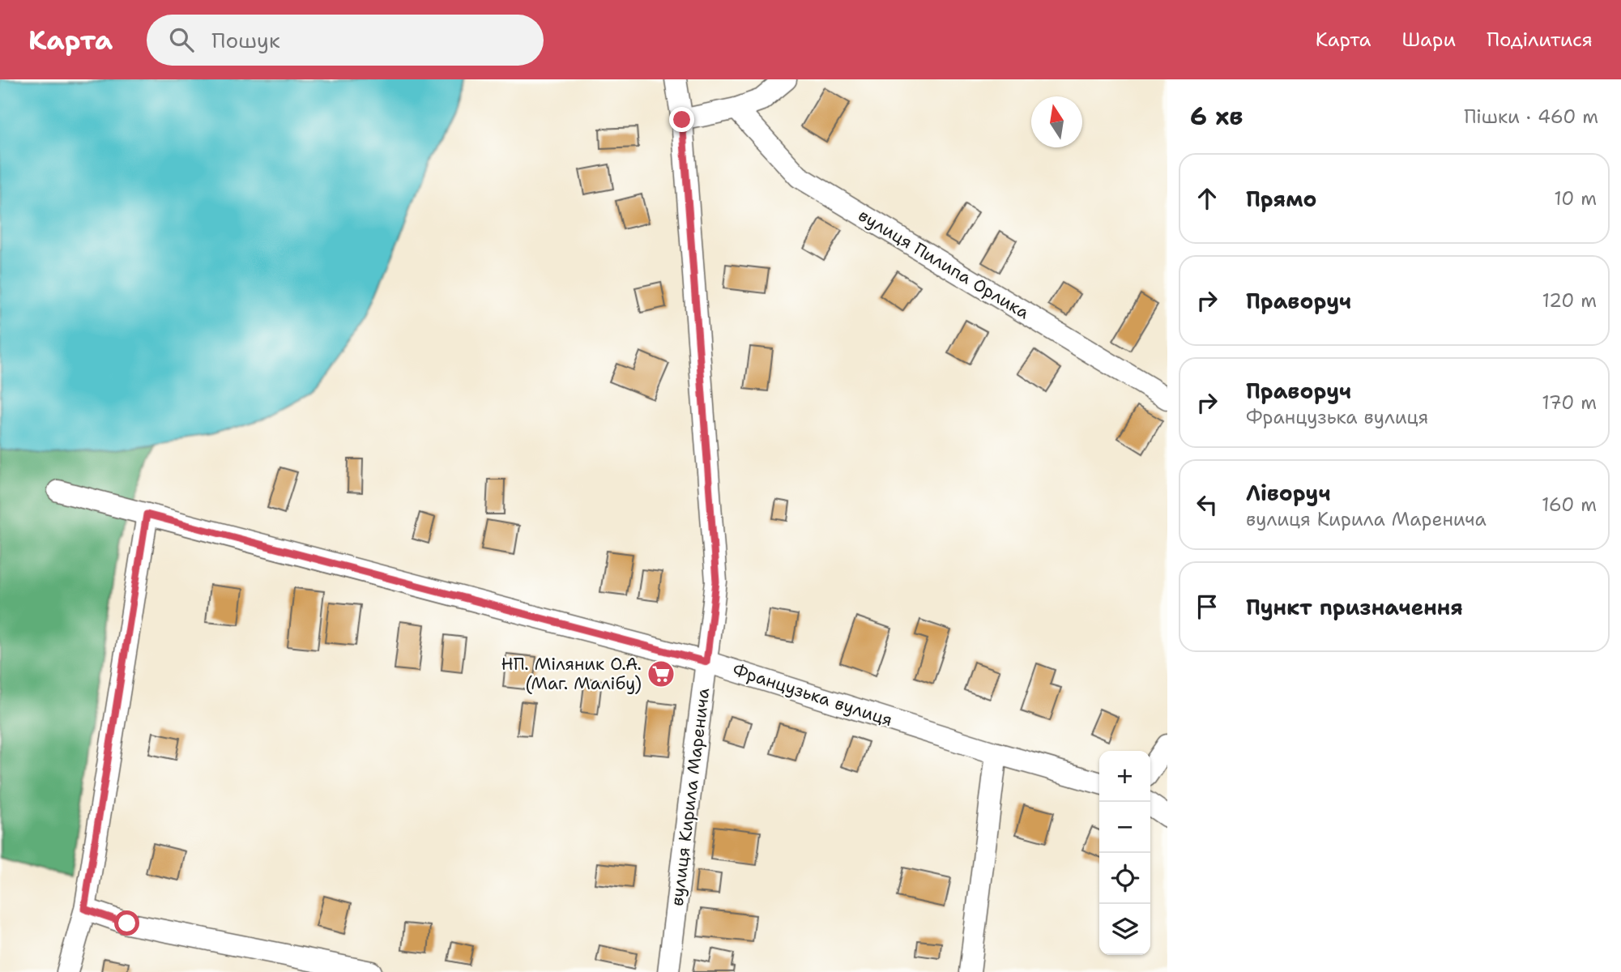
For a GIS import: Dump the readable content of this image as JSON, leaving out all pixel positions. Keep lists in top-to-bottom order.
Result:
{
  "streets": {
    "street": ["вулиця Пилипа Орлика", "Французька вулиця", "вулиця Кирила Маренича"]
  },
  "crossings": [
    ["Французька вулиця", "вулиця Кирила Маренича"]
  ],
  "places": {
    "supermarket": ["НП. Міляник О.А. (Маг. Малібу)"]
  },
  "north": "top",
  "page": {
    "header": "Карта",
    "search": "Пошук",
    "nav": ["Карта", "Шари", "Поділитися"],
    "heading": ["6 хв", "Пішки · 460 m"],
    "list": [
      ["Прямо", "10 m"],
      ["Праворуч", "120 m"],
      ["Праворуч", "Французька вулиця", "170 m"],
      ["Ліворуч", "вулиця Кирила Маренича", "160 m"],
      "Пункт призначення"
    ],
    "map_buttons": ["+", "−"]
  }
}
